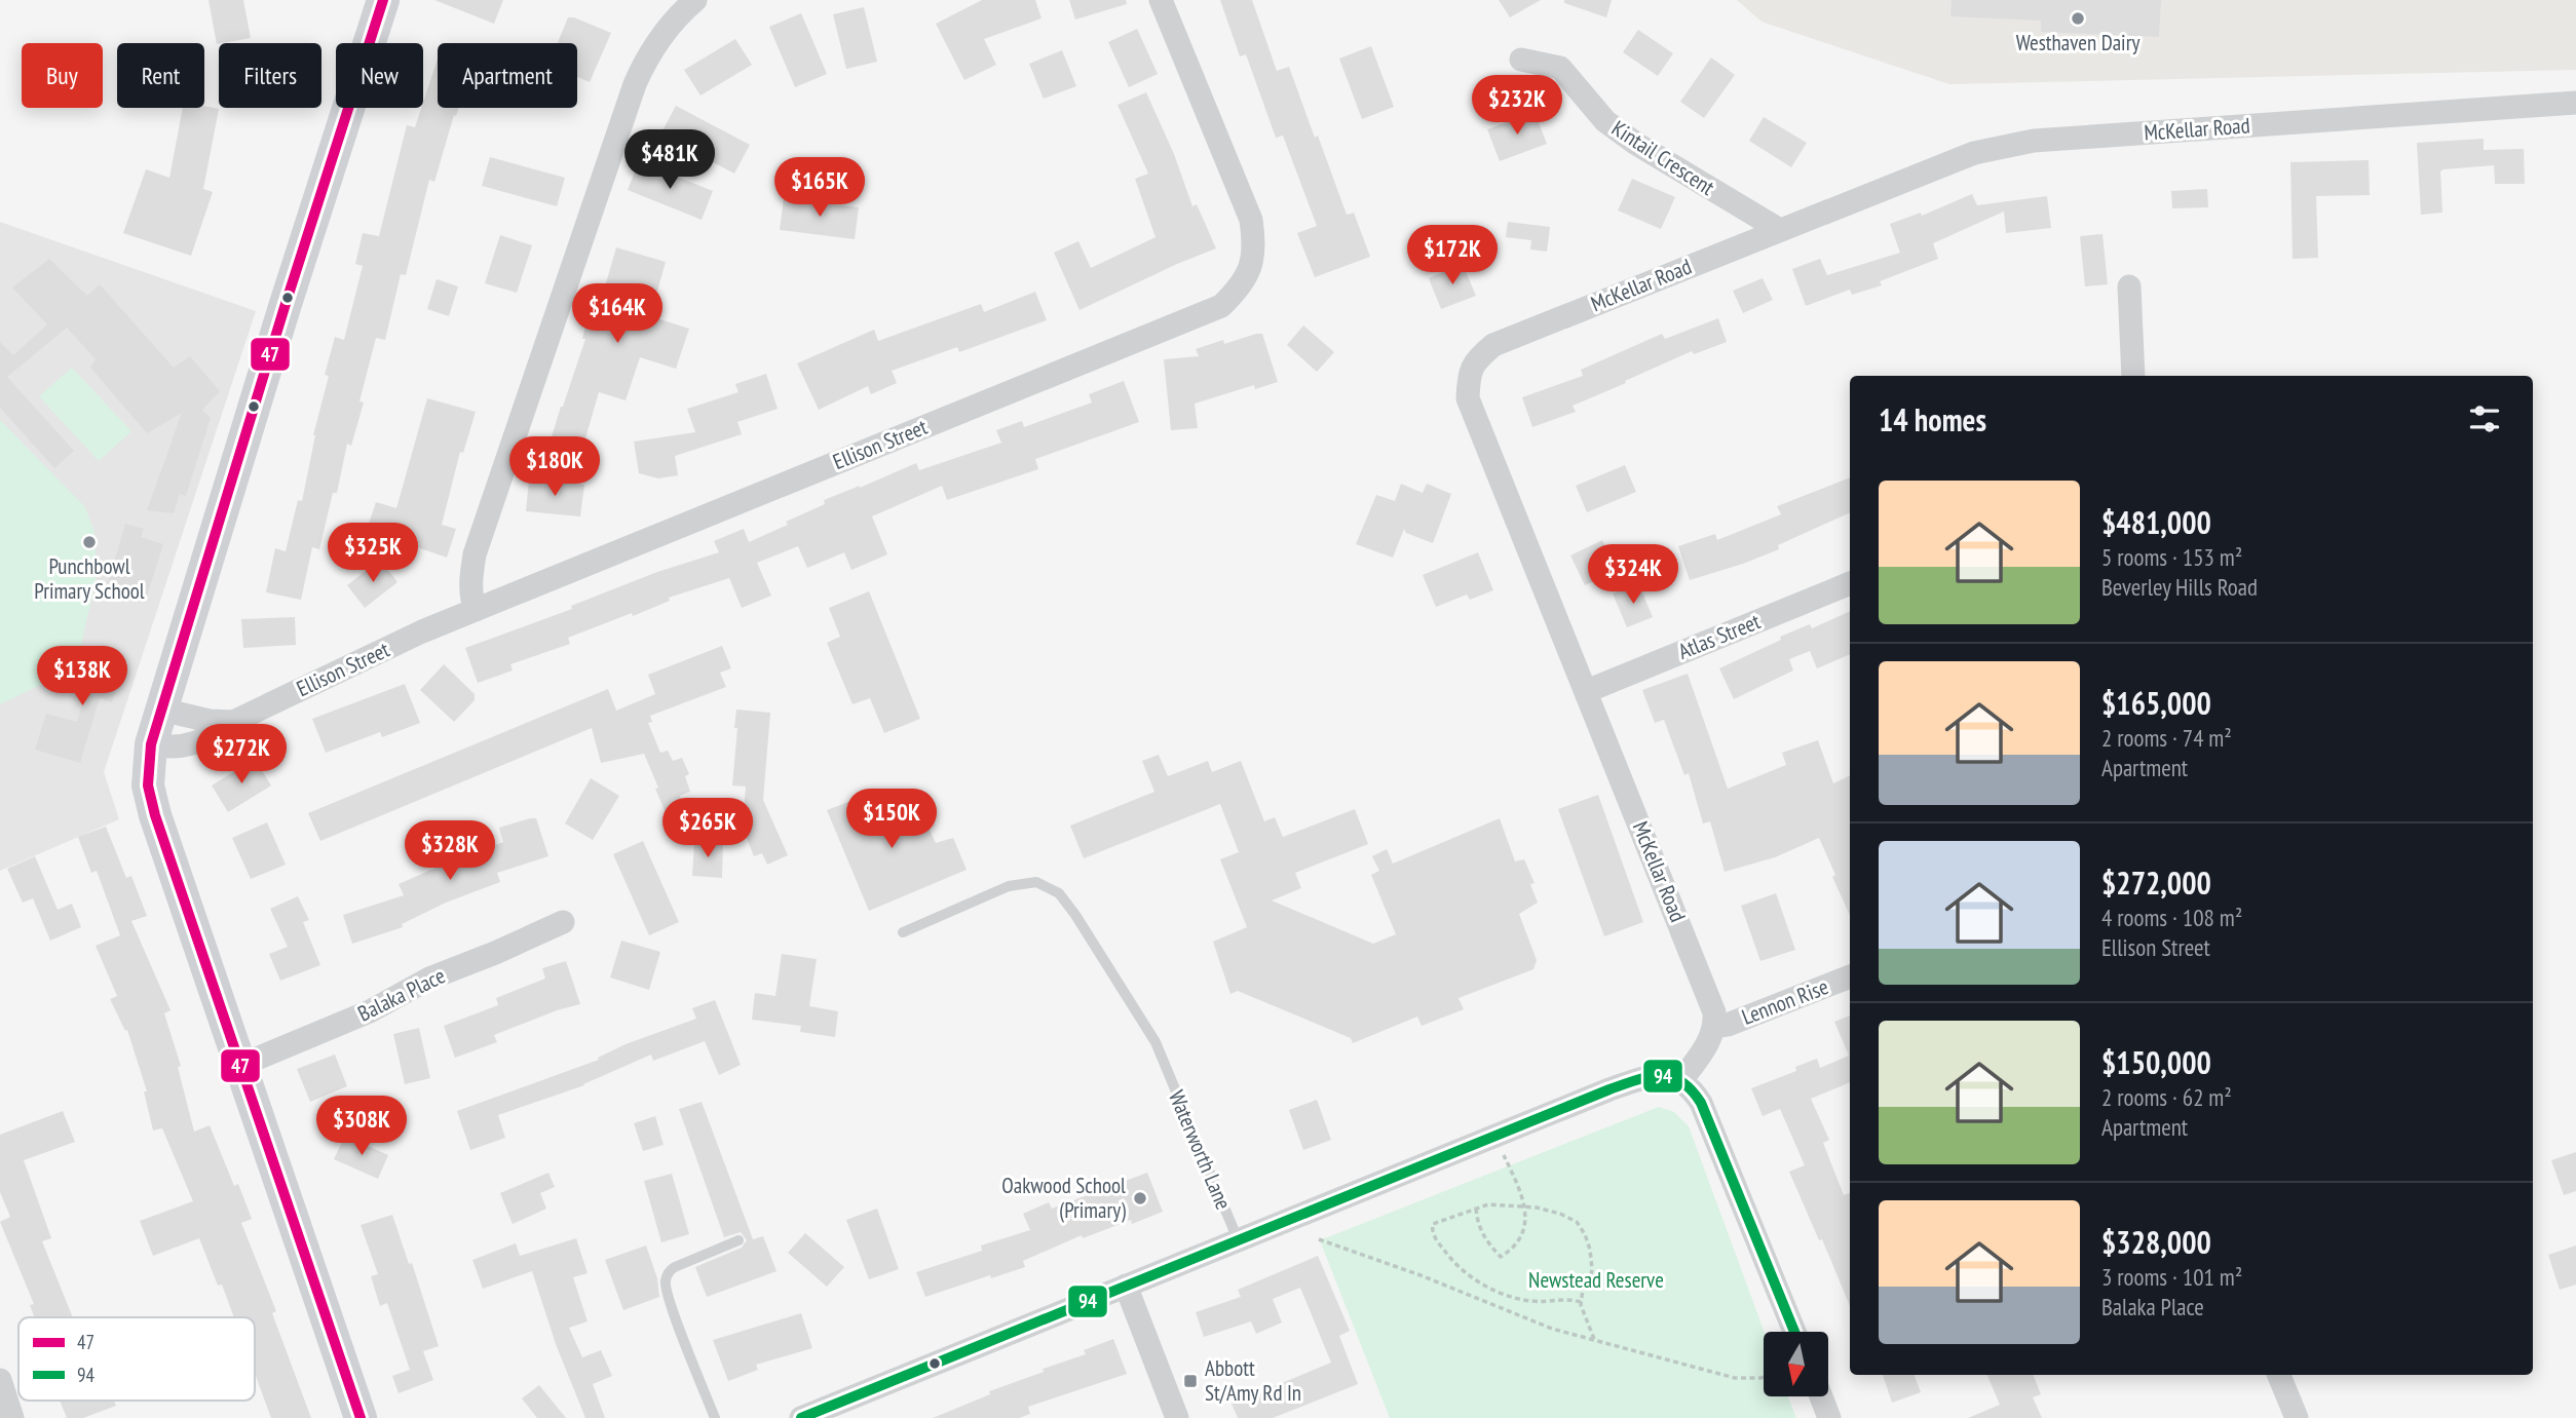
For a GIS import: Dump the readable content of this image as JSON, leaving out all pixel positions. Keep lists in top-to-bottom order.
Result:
{
  "streets": {
    "street": [
      "McKellar Road",
      "Kintail Crescent",
      "Ellison Street",
      "Atlas Street",
      "Balaka Place",
      "Lennon Rise"
    ],
    "lane": ["Waterworth Lane"]
  },
  "crossings": [
    ["McKellar Road", "Kintail Crescent"],
    ["McKellar Road", "Atlas Street"],
    ["McKellar Road", "Lennon Rise"]
  ],
  "parks": ["Newstead Reserve"],
  "places": {
    "other": ["Westhaven Dairy", "Punchbowl Primary School", "Oakwood School (Primary)"],
    "transit": ["Abbott St/Amy Rd In"]
  },
  "lines": ["transit line 47", "transit line 94"],
  "legend": ["47", "94"],
  "north": "bottom",
  "page": {
    "chip": [
      "Buy",
      "Rent",
      "Filters",
      "New",
      "Apartment"
    ],
    "price": [
      "$232K",
      "$481K",
      "$165K",
      "$172K",
      "$164K",
      "$180K",
      "$325K",
      "$324K",
      "$138K",
      "$272K",
      "$150K",
      "$265K",
      "$328K",
      "$308K"
    ],
    "heading": "14 homes",
    "list": [
      {
        "name": "$481,000",
        "note": "5 rooms · 153 m² · Beverley Hills Road"
      },
      {
        "name": "$165,000",
        "note": "2 rooms · 74 m² · Apartment"
      },
      {
        "name": "$272,000",
        "note": "4 rooms · 108 m² · Ellison Street"
      },
      {
        "name": "$150,000",
        "note": "2 rooms · 62 m² · Apartment"
      },
      {
        "name": "$328,000",
        "note": "3 rooms · 101 m² · Balaka Place"
      }
    ]
  }
}
